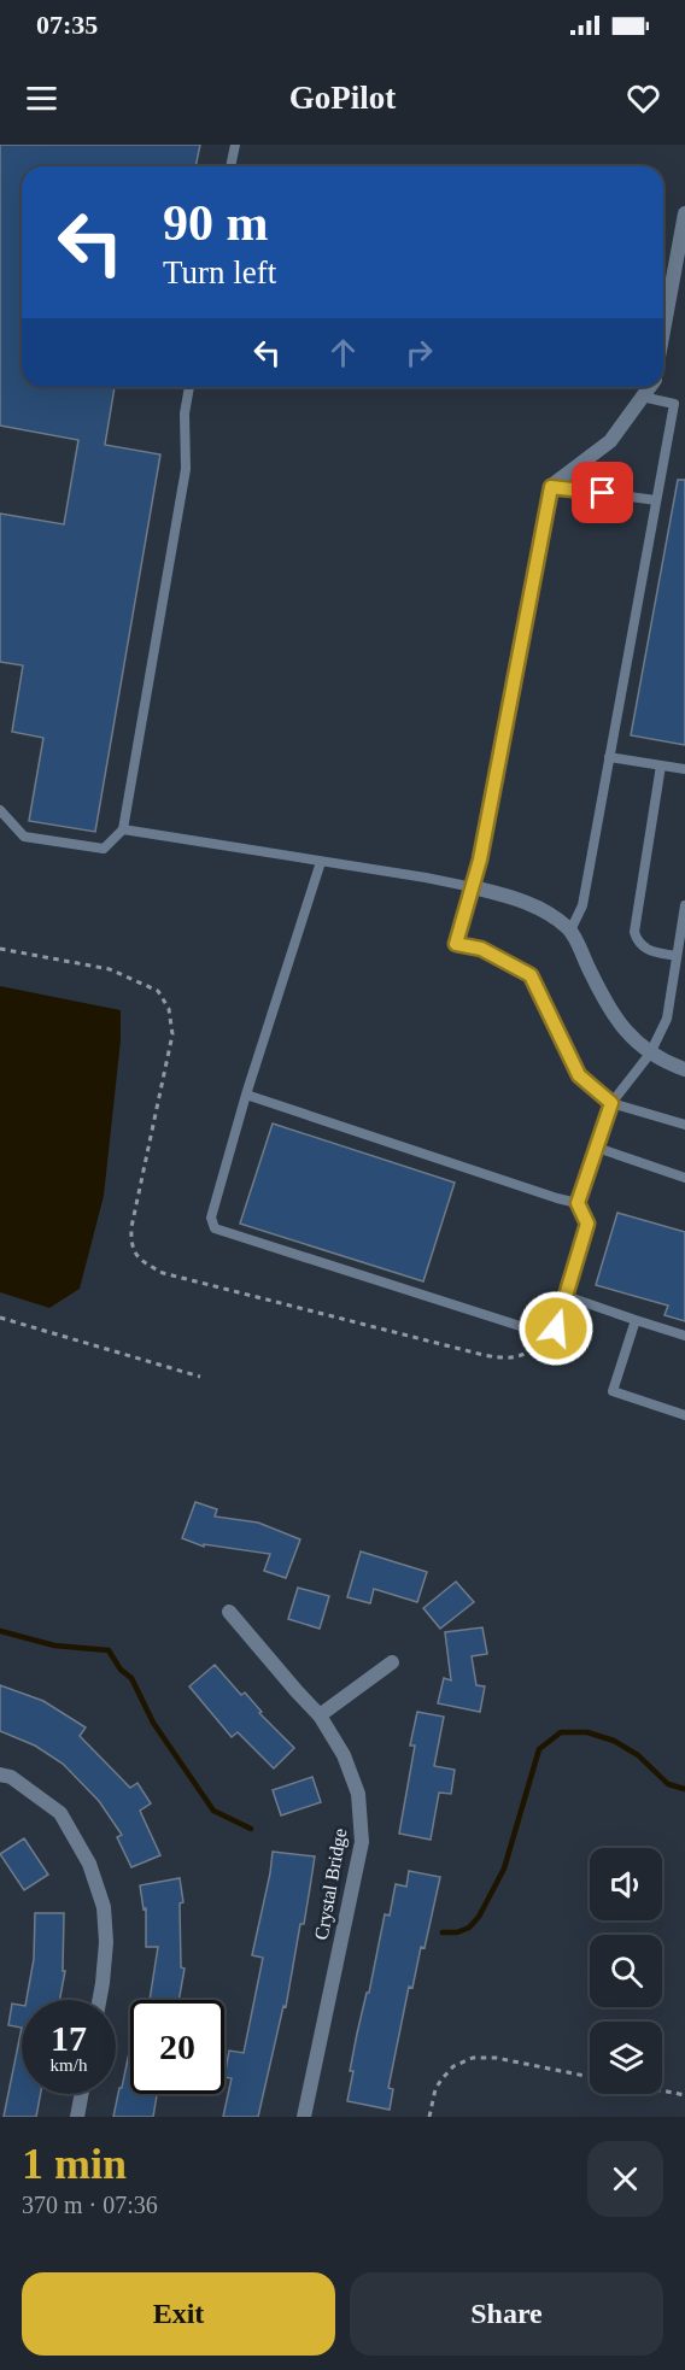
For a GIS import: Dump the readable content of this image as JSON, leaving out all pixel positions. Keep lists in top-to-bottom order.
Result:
{
  "streets": {
    "street": ["Crystal Bridge"]
  },
  "page": {
    "status": "07:35",
    "header": "GoPilot",
    "turn": ["90 m", "Turn left"],
    "speed": "17 km/h",
    "limit": "20",
    "heading": ["1 min", "370 m · 07:36"],
    "buttons": ["Exit", "Share"]
  }
}
